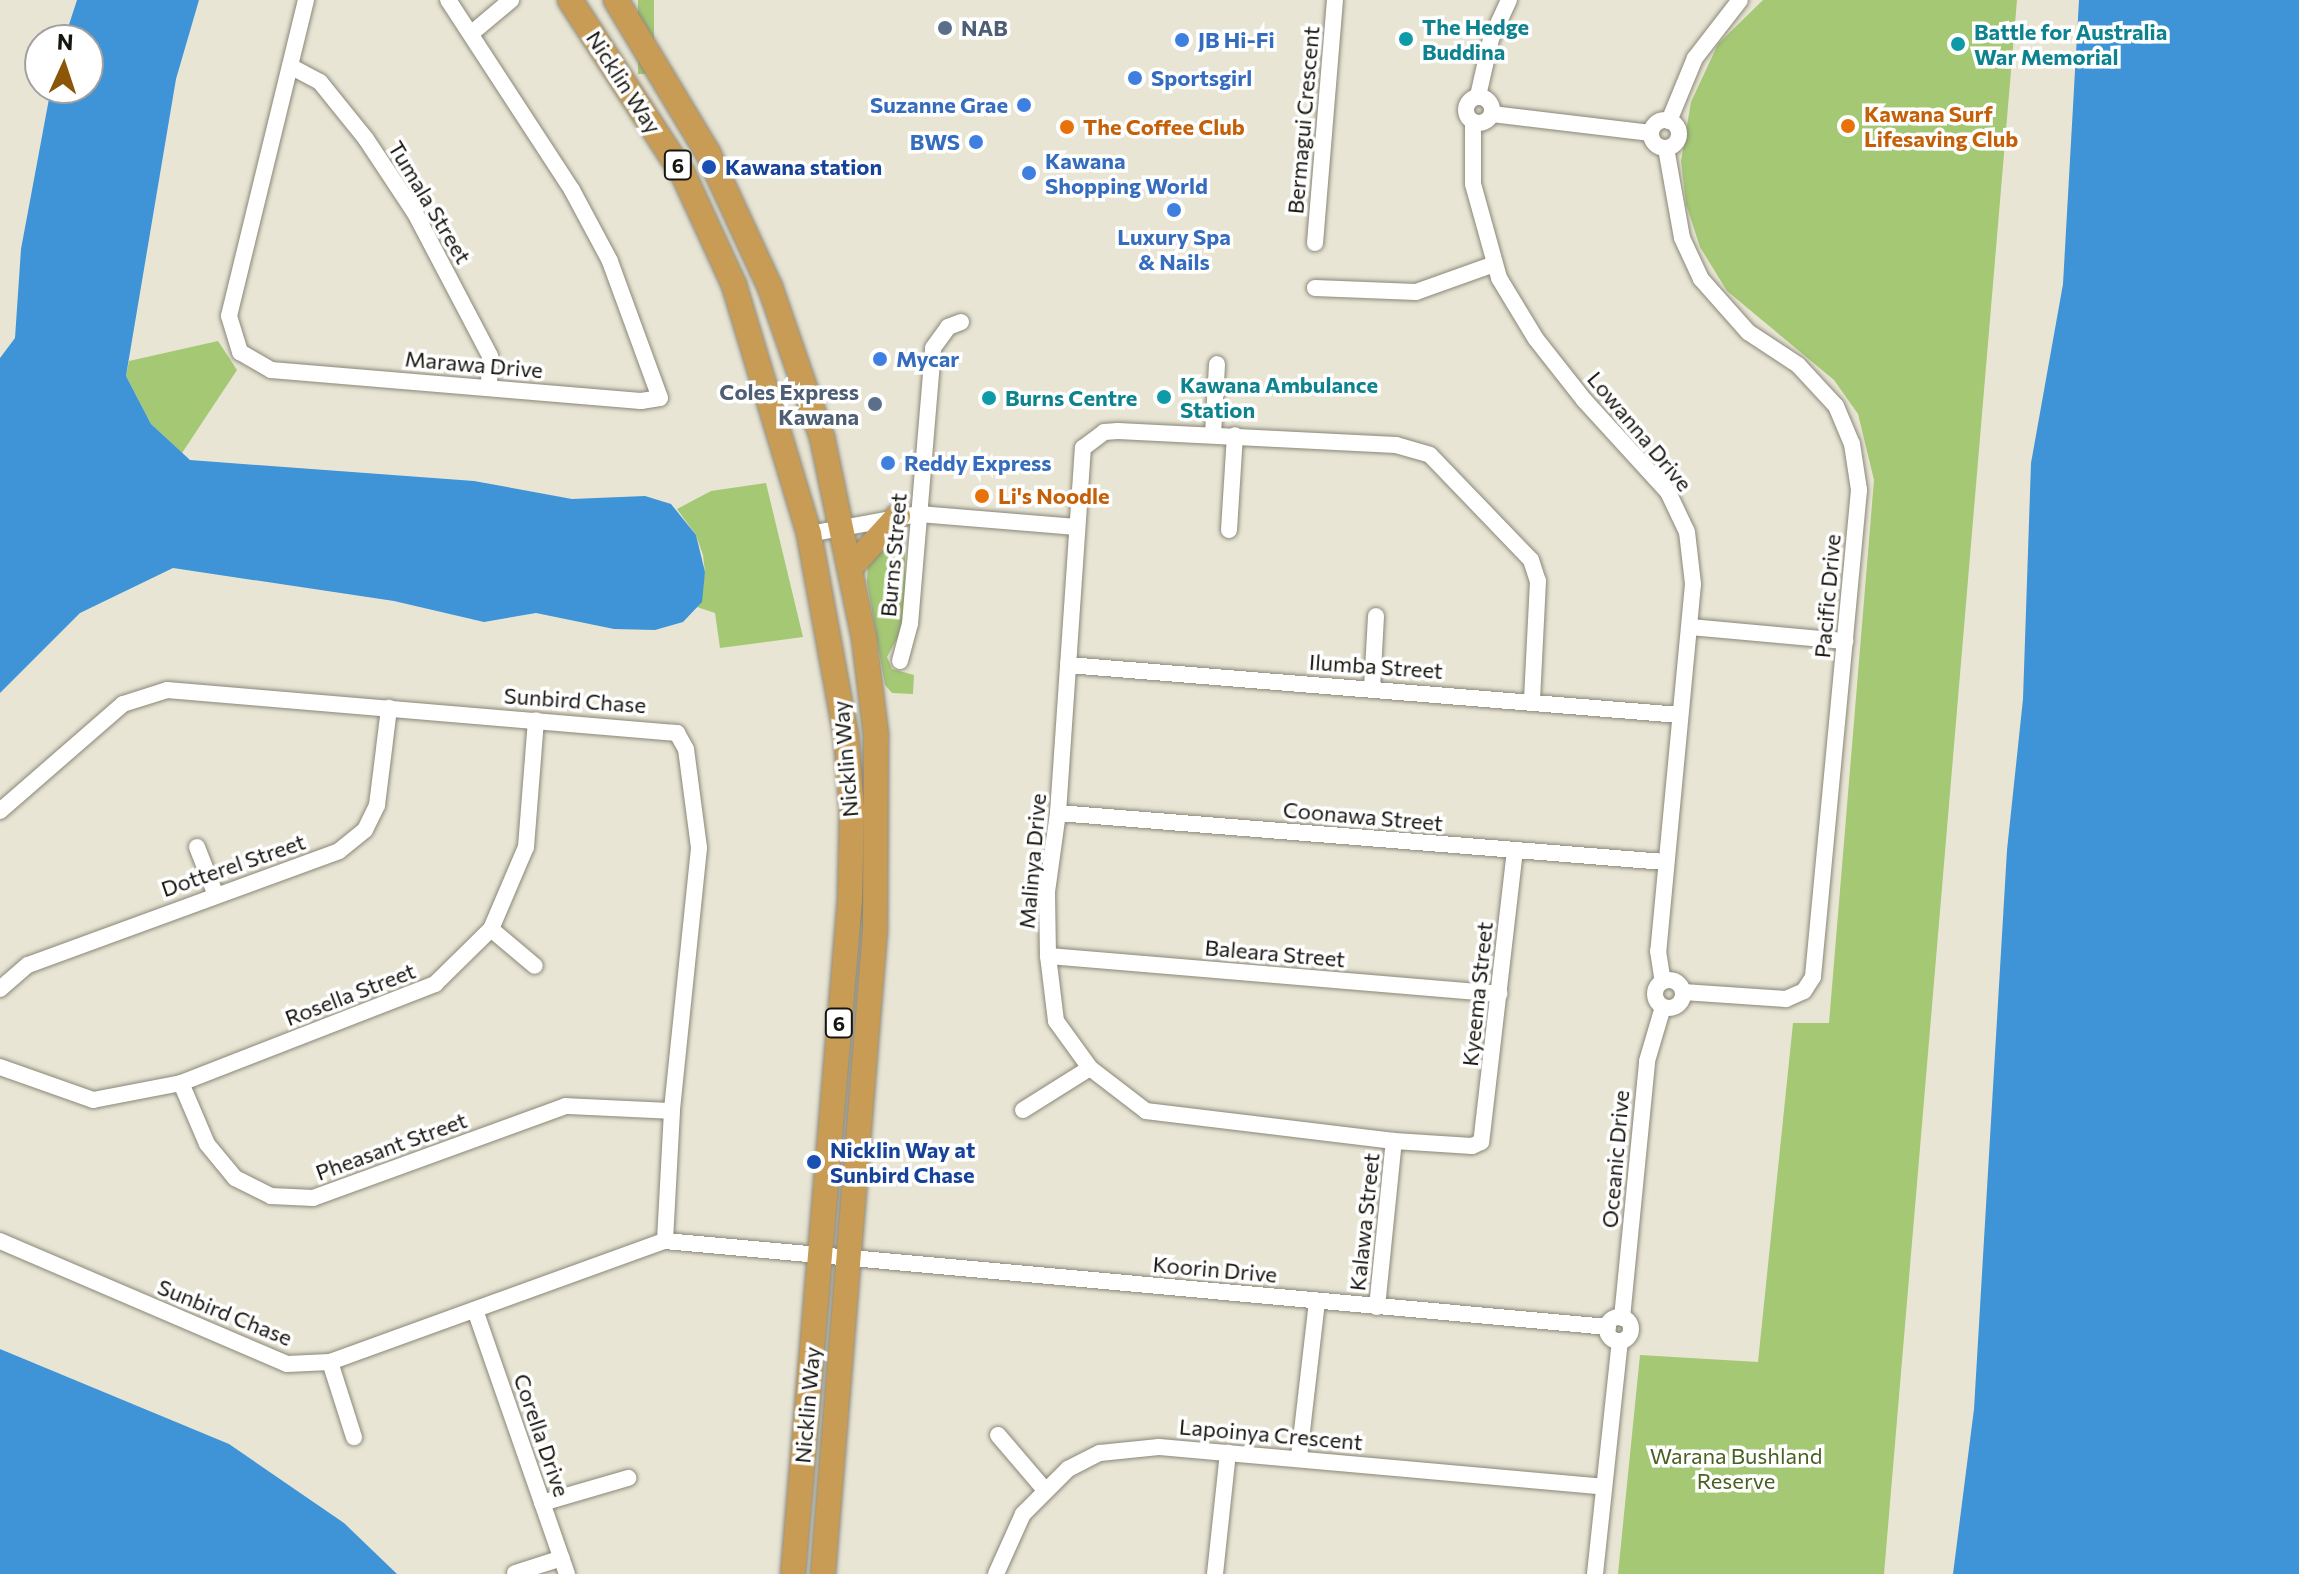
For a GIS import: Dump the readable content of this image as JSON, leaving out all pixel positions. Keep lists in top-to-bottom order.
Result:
{
  "streets": {
    "highway": ["Nicklin Way", "6"],
    "street": [
      "Bermagui Crescent",
      "Tumala Street",
      "Marawa Drive",
      "Lowanna Drive",
      "Burns Street",
      "Pacific Drive",
      "Ilumba Street",
      "Sunbird Chase",
      "Coonawa Street",
      "Malinya Drive",
      "Dotterel Street",
      "Baleara Street",
      "Rosella Street",
      "Kyeema Street",
      "Pheasant Street",
      "Oceanic Drive",
      "Kalawa Street",
      "Koorin Drive",
      "Lapoinya Crescent",
      "Corella Drive"
    ]
  },
  "crossings": [
    ["Nicklin Way", "Sunbird Chase"],
    ["Nicklin Way", "Koorin Drive"],
    ["Tumala Street", "Marawa Drive"],
    ["Lowanna Drive", "Pacific Drive"],
    ["Lowanna Drive", "Ilumba Street"],
    ["Lowanna Drive", "Coonawa Street"],
    ["Lowanna Drive", "Oceanic Drive"],
    ["Pacific Drive", "Oceanic Drive"],
    ["Ilumba Street", "Malinya Drive"],
    ["Sunbird Chase", "Dotterel Street"],
    ["Sunbird Chase", "Rosella Street"],
    ["Sunbird Chase", "Pheasant Street"],
    ["Sunbird Chase", "Koorin Drive"],
    ["Sunbird Chase", "Corella Drive"],
    ["Coonawa Street", "Malinya Drive"],
    ["Coonawa Street", "Kyeema Street"],
    ["Malinya Drive", "Baleara Street"],
    ["Malinya Drive", "Kyeema Street"],
    ["Malinya Drive", "Kalawa Street"],
    ["Baleara Street", "Kyeema Street"],
    ["Rosella Street", "Pheasant Street"],
    ["Oceanic Drive", "Koorin Drive"],
    ["Oceanic Drive", "Lapoinya Crescent"],
    ["Kalawa Street", "Koorin Drive"],
    ["Kalawa Street", "Lapoinya Crescent"]
  ],
  "parks": ["Warana Bushland Reserve"],
  "places": [
    "NAB",
    "The Hedge Buddina",
    "JB Hi-Fi",
    "Battle for Australia War Memorial",
    "Sportsgirl",
    "Suzanne Grae",
    "Kawana Surf Lifesaving Club",
    "The Coffee Club",
    "BWS",
    "Kawana station",
    "Kawana Shopping World",
    "Luxury Spa & Nails",
    "Mycar",
    "Kawana Ambulance Station",
    "Burns Centre",
    "Coles Express Kawana",
    "Reddy Express",
    "Li's Noodle",
    "Nicklin Way at Sunbird Chase"
  ],
  "north": "top"
}
